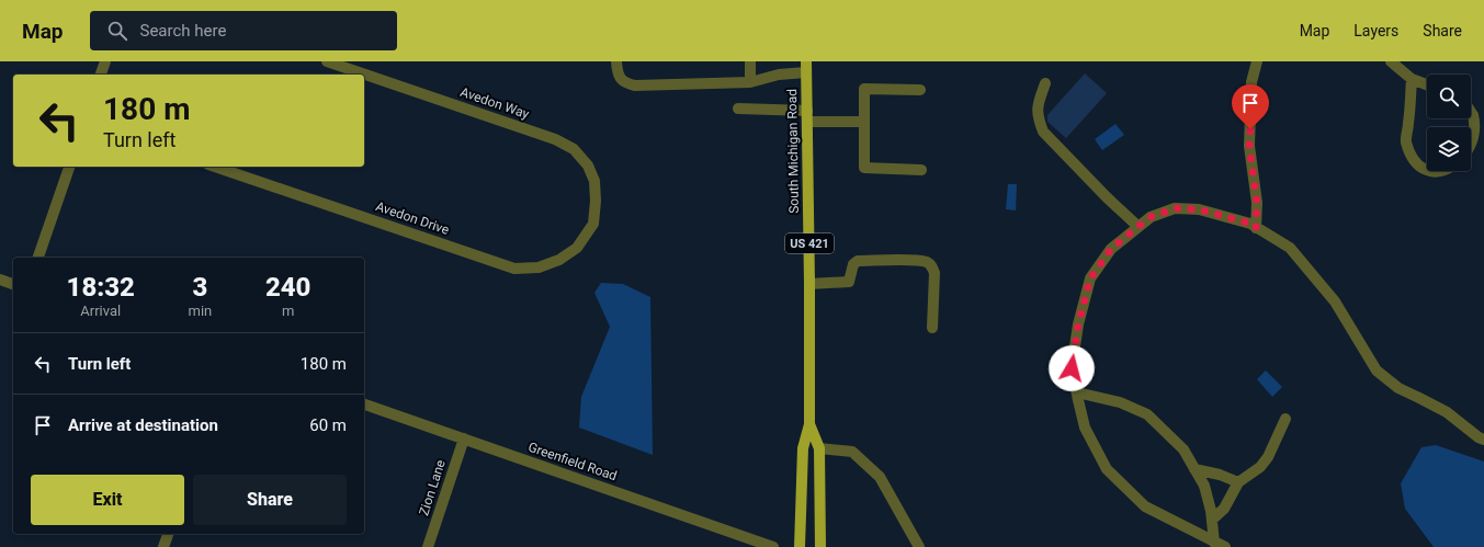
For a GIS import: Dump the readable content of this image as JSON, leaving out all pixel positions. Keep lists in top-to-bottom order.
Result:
{
  "streets": {
    "main road": ["South Michigan Road", "US 421"],
    "street": [
      "Avedon Way",
      "Avedon Drive",
      "Greenfield Road",
      "Zion Lane"
    ]
  },
  "crossings": [
    ["Avedon Way", "Avedon Drive"],
    ["Greenfield Road", "Zion Lane"]
  ],
  "page": {
    "header": "Map",
    "search": "Search here",
    "nav": ["Map", "Layers", "Share"],
    "turn": ["180 m", "Turn left"],
    "eta": [
      "18:32",
      "Arrival",
      "3",
      "min",
      "240",
      "m"
    ],
    "list": [
      {
        "name": "Turn left",
        "value": "180 m"
      },
      {
        "name": "Arrive at destination",
        "value": "60 m"
      }
    ],
    "buttons": ["Exit", "Share"]
  }
}
